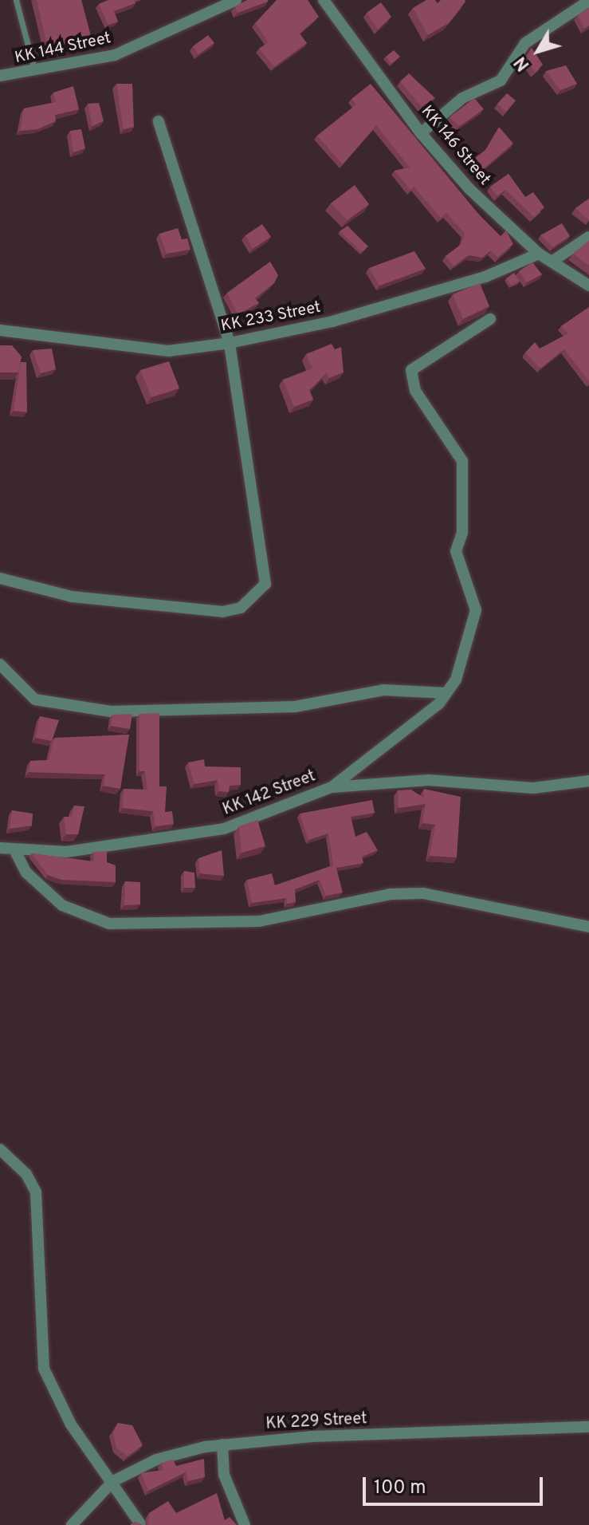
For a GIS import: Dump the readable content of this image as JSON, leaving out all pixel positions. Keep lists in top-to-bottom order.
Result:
{
  "streets": {
    "street": [
      "KK 144 Street",
      "KK 146 Street",
      "KK 233 Street",
      "KK 142 Street",
      "KK 229 Street"
    ]
  },
  "crossings": [
    ["KK 146 Street", "KK 233 Street"]
  ],
  "scale_bar": "100 m",
  "north": "bottom left"
}
